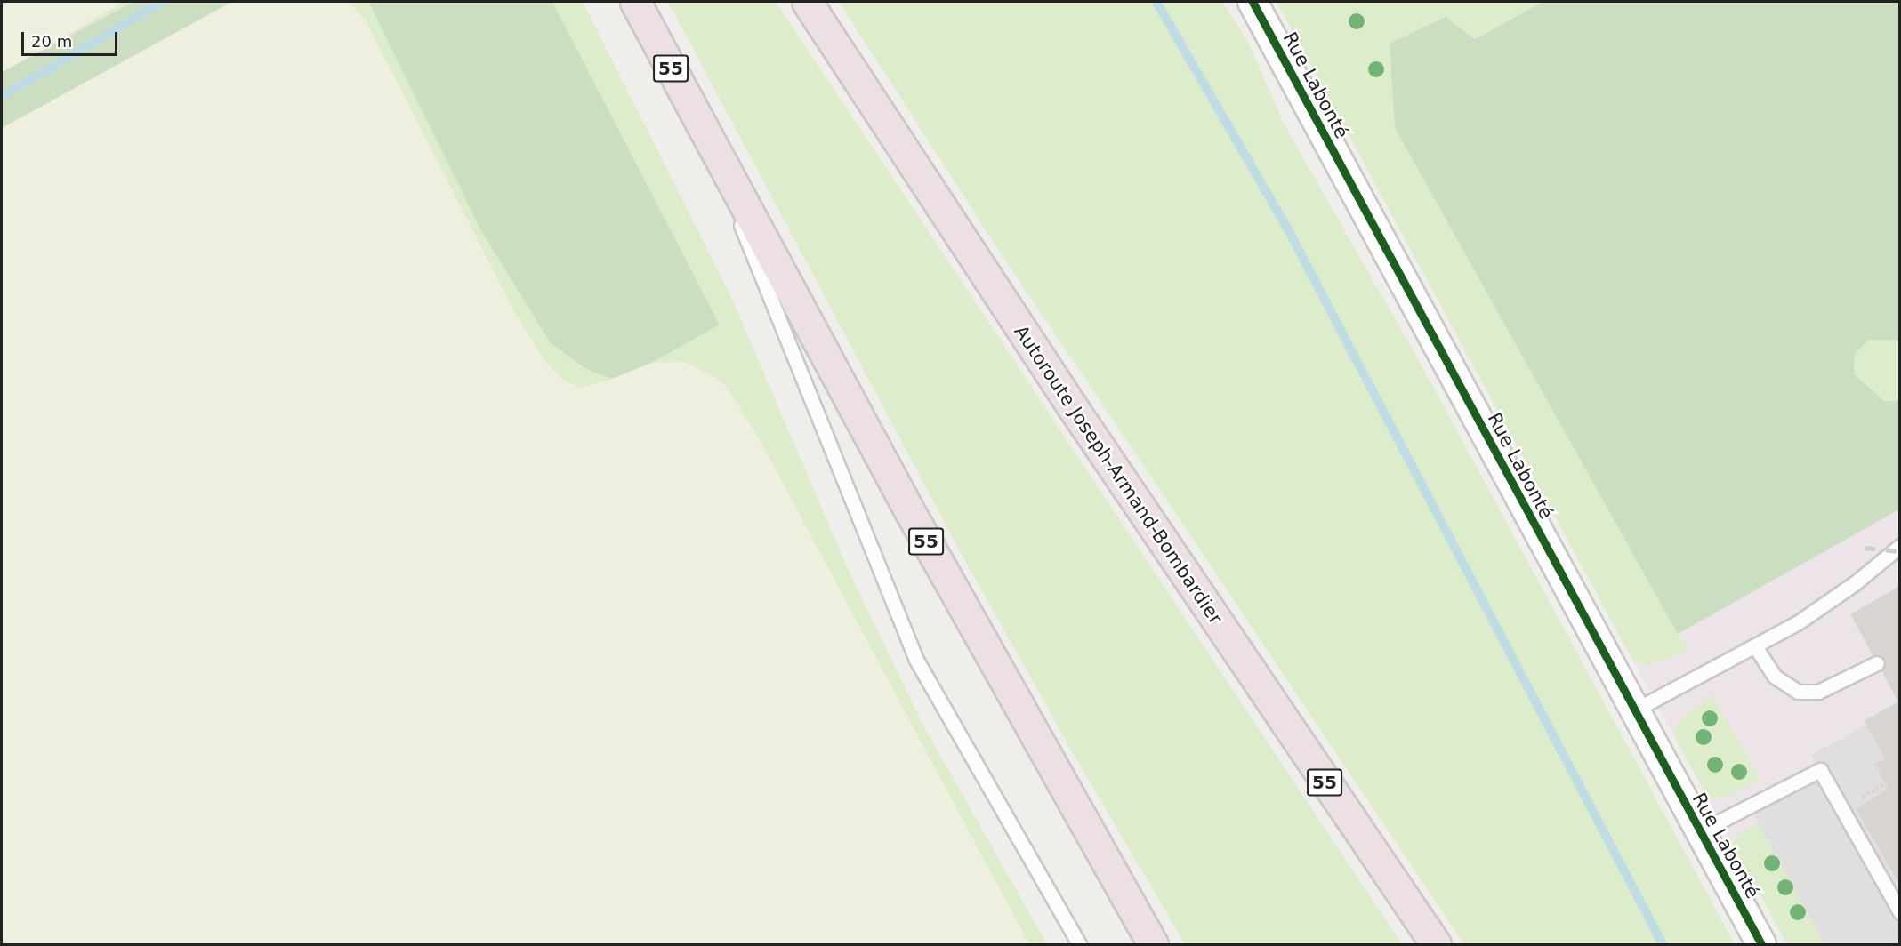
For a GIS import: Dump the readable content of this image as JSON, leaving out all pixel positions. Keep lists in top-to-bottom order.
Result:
{
  "streets": {
    "highway": ["55", "Autoroute Joseph-Armand-Bombardier"],
    "street": ["Rue Labonté"]
  },
  "scale_bar": "20 m"
}
